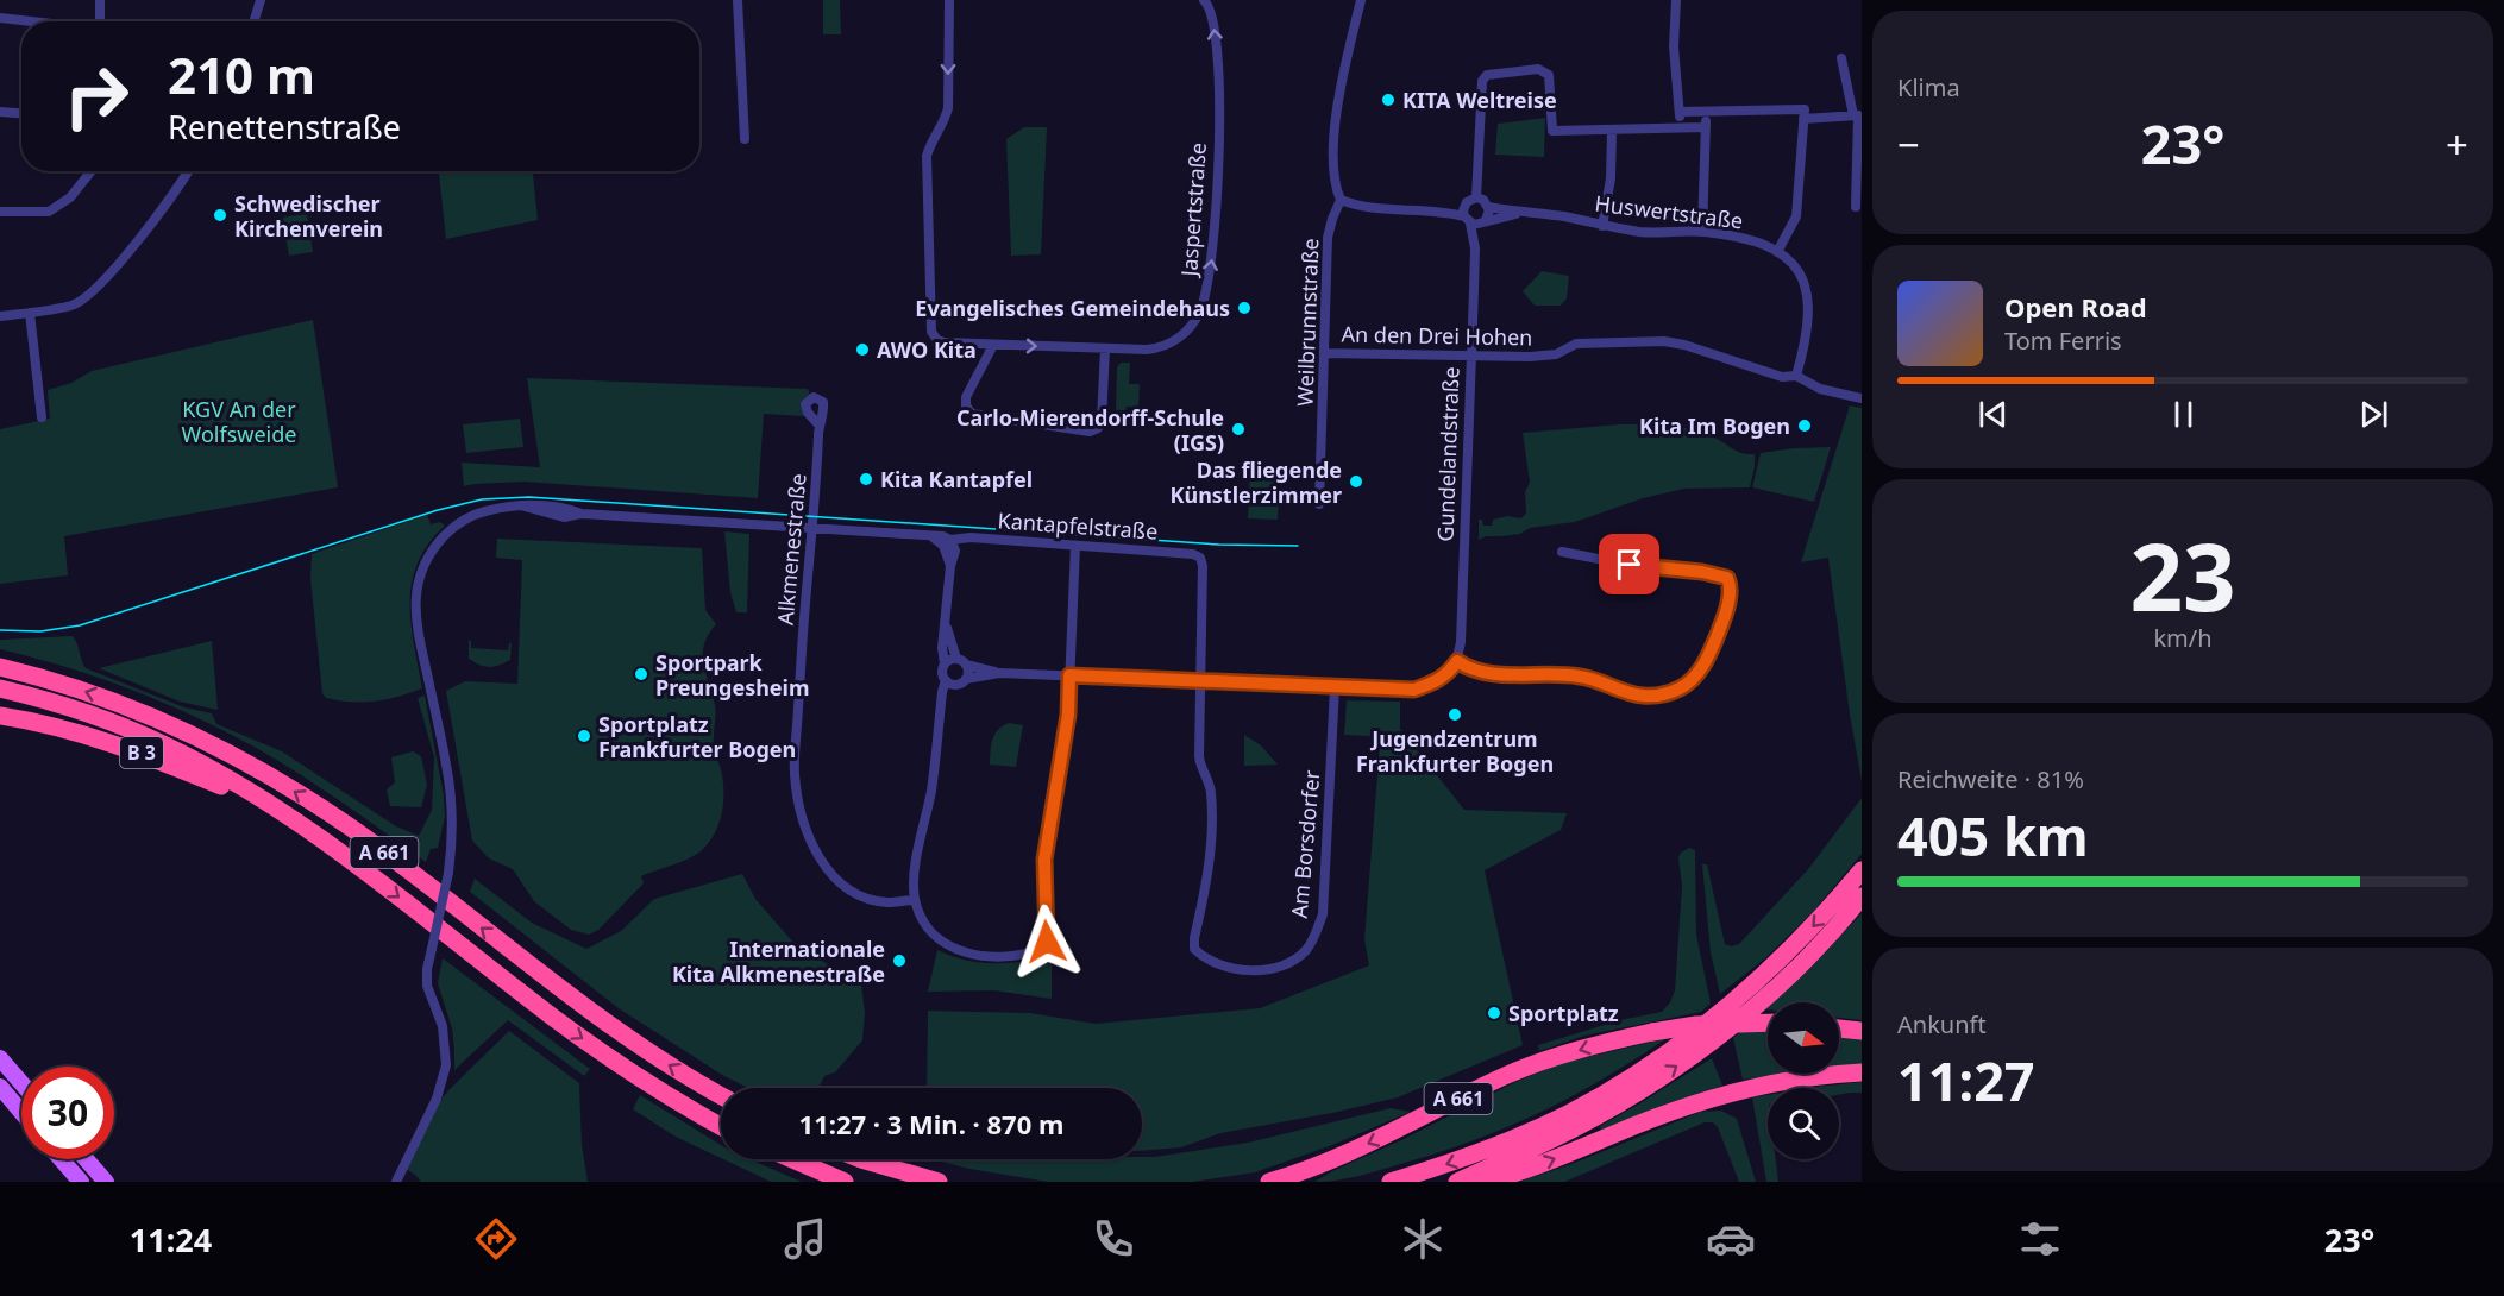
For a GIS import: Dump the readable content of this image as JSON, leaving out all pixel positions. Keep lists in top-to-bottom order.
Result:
{
  "streets": {
    "highway": ["B 3", "A 661"],
    "street": [
      "Jaspertstraße",
      "Huswertstraße",
      "Weilbrunnstraße",
      "An den Drei Hohen",
      "Gundelandstraße",
      "Kantapfelstraße",
      "Alkmenestraße",
      "Am Borsdorfer"
    ]
  },
  "crossings": [
    ["Huswertstraße", "Weilbrunnstraße"],
    ["Huswertstraße", "An den Drei Hohen"],
    ["Huswertstraße", "Gundelandstraße"],
    ["Weilbrunnstraße", "An den Drei Hohen"],
    ["An den Drei Hohen", "Gundelandstraße"],
    ["Kantapfelstraße", "Alkmenestraße"],
    ["Kantapfelstraße", "Am Borsdorfer"],
    ["B 3", "A 661"]
  ],
  "parks": ["KGV An der Wolfsweide"],
  "places": [
    "KITA Weltreise",
    "Schwedischer Kirchenverein",
    "Evangelisches Gemeindehaus",
    "AWO Kita",
    "Kita Im Bogen",
    "Carlo-Mierendorff-Schule (IGS)",
    "Kita Kantapfel",
    "Das fliegende Künstlerzimmer",
    "Sportpark Preungesheim",
    "Jugendzentrum Frankfurter Bogen",
    "Sportplatz Frankfurter Bogen",
    "Internationale Kita Alkmenestraße",
    "Sportplatz"
  ],
  "north": "right",
  "page": {
    "tile": [
      "Klima",
      ["23", "km/h"],
      ["Reichweite · 81%", "405 km"],
      ["Ankunft", "11:27"]
    ],
    "turn": ["210 m", "Renettenstraße"],
    "heat": ["−", "23°", "+"],
    "song": ["Open Road", "Tom Ferris"],
    "limit": "30",
    "trip": "11:27 · 3 Min. · 870 m",
    "tabs": ["11:24", "23°"]
  }
}
